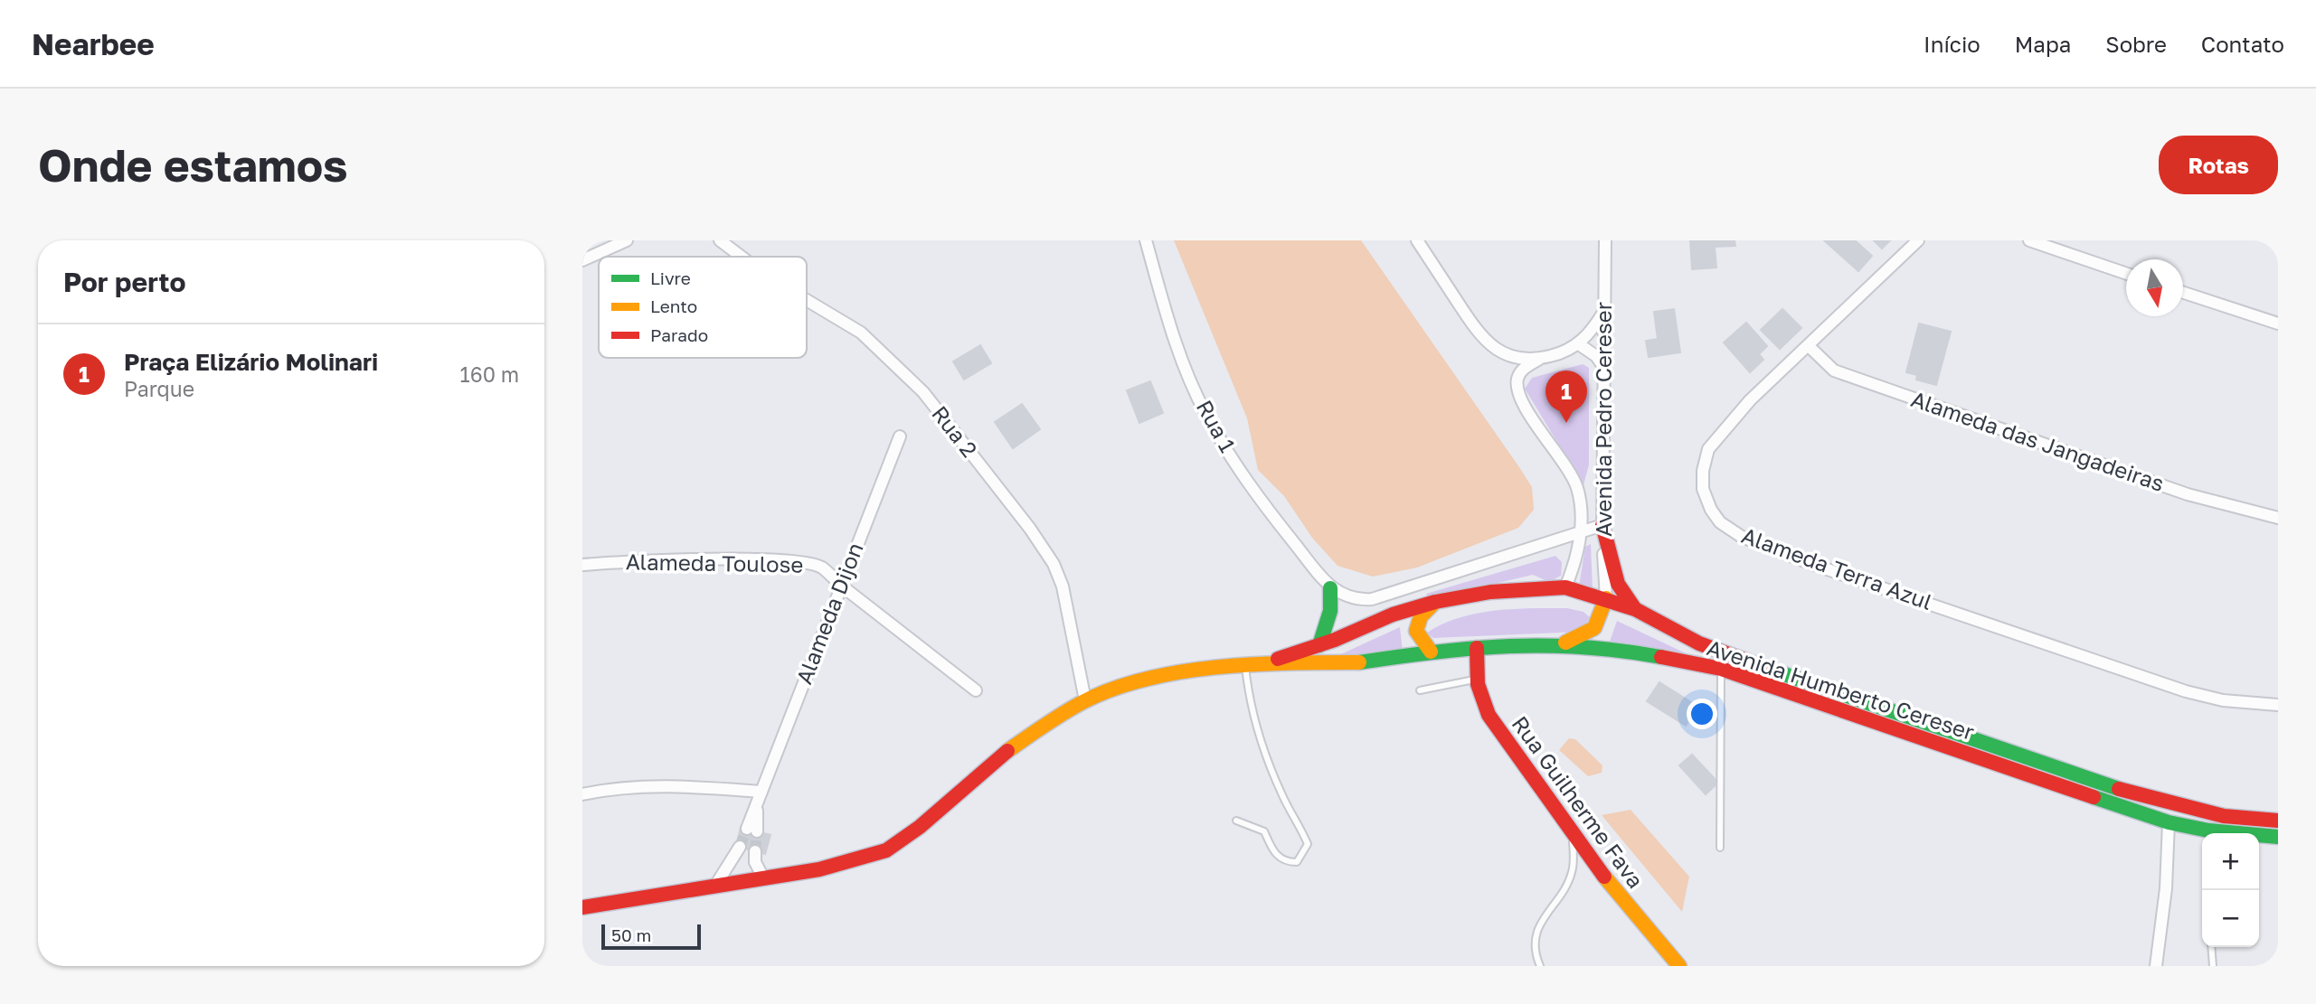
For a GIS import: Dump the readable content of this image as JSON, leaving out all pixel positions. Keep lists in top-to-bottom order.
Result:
{
  "streets": {
    "main road": ["Avenida Humberto Cereser", "Rua Guilherme Fava"],
    "street": [
      "Avenida Pedro Cereser",
      "Rua 1",
      "Rua 2",
      "Alameda das Jangadeiras",
      "Alameda Toulose",
      "Alameda Terra Azul",
      "Alameda Dijon"
    ]
  },
  "crossings": [
    ["Avenida Pedro Cereser", "Avenida Humberto Cereser"],
    ["Rua 2", "Avenida Humberto Cereser"],
    ["Alameda das Jangadeiras", "Alameda Terra Azul"],
    ["Alameda Toulose", "Alameda Dijon"],
    ["Avenida Humberto Cereser", "Rua Guilherme Fava"]
  ],
  "legend": ["Livre", "Lento", "Parado"],
  "scale_bar": "50 m",
  "north": "bottom",
  "page": {
    "header": "Nearbee",
    "nav": [
      "Início",
      "Mapa",
      "Sobre",
      "Contato"
    ],
    "buttons": "Rotas",
    "title": "Onde estamos",
    "heading": "Por perto",
    "list": [
      {
        "mark": "1",
        "name": "Praça Elizário Molinari",
        "note": "Parque",
        "value": "160 m"
      }
    ],
    "pins": "1",
    "map_buttons": ["+", "−"],
    "scale": "50 m"
  }
}
